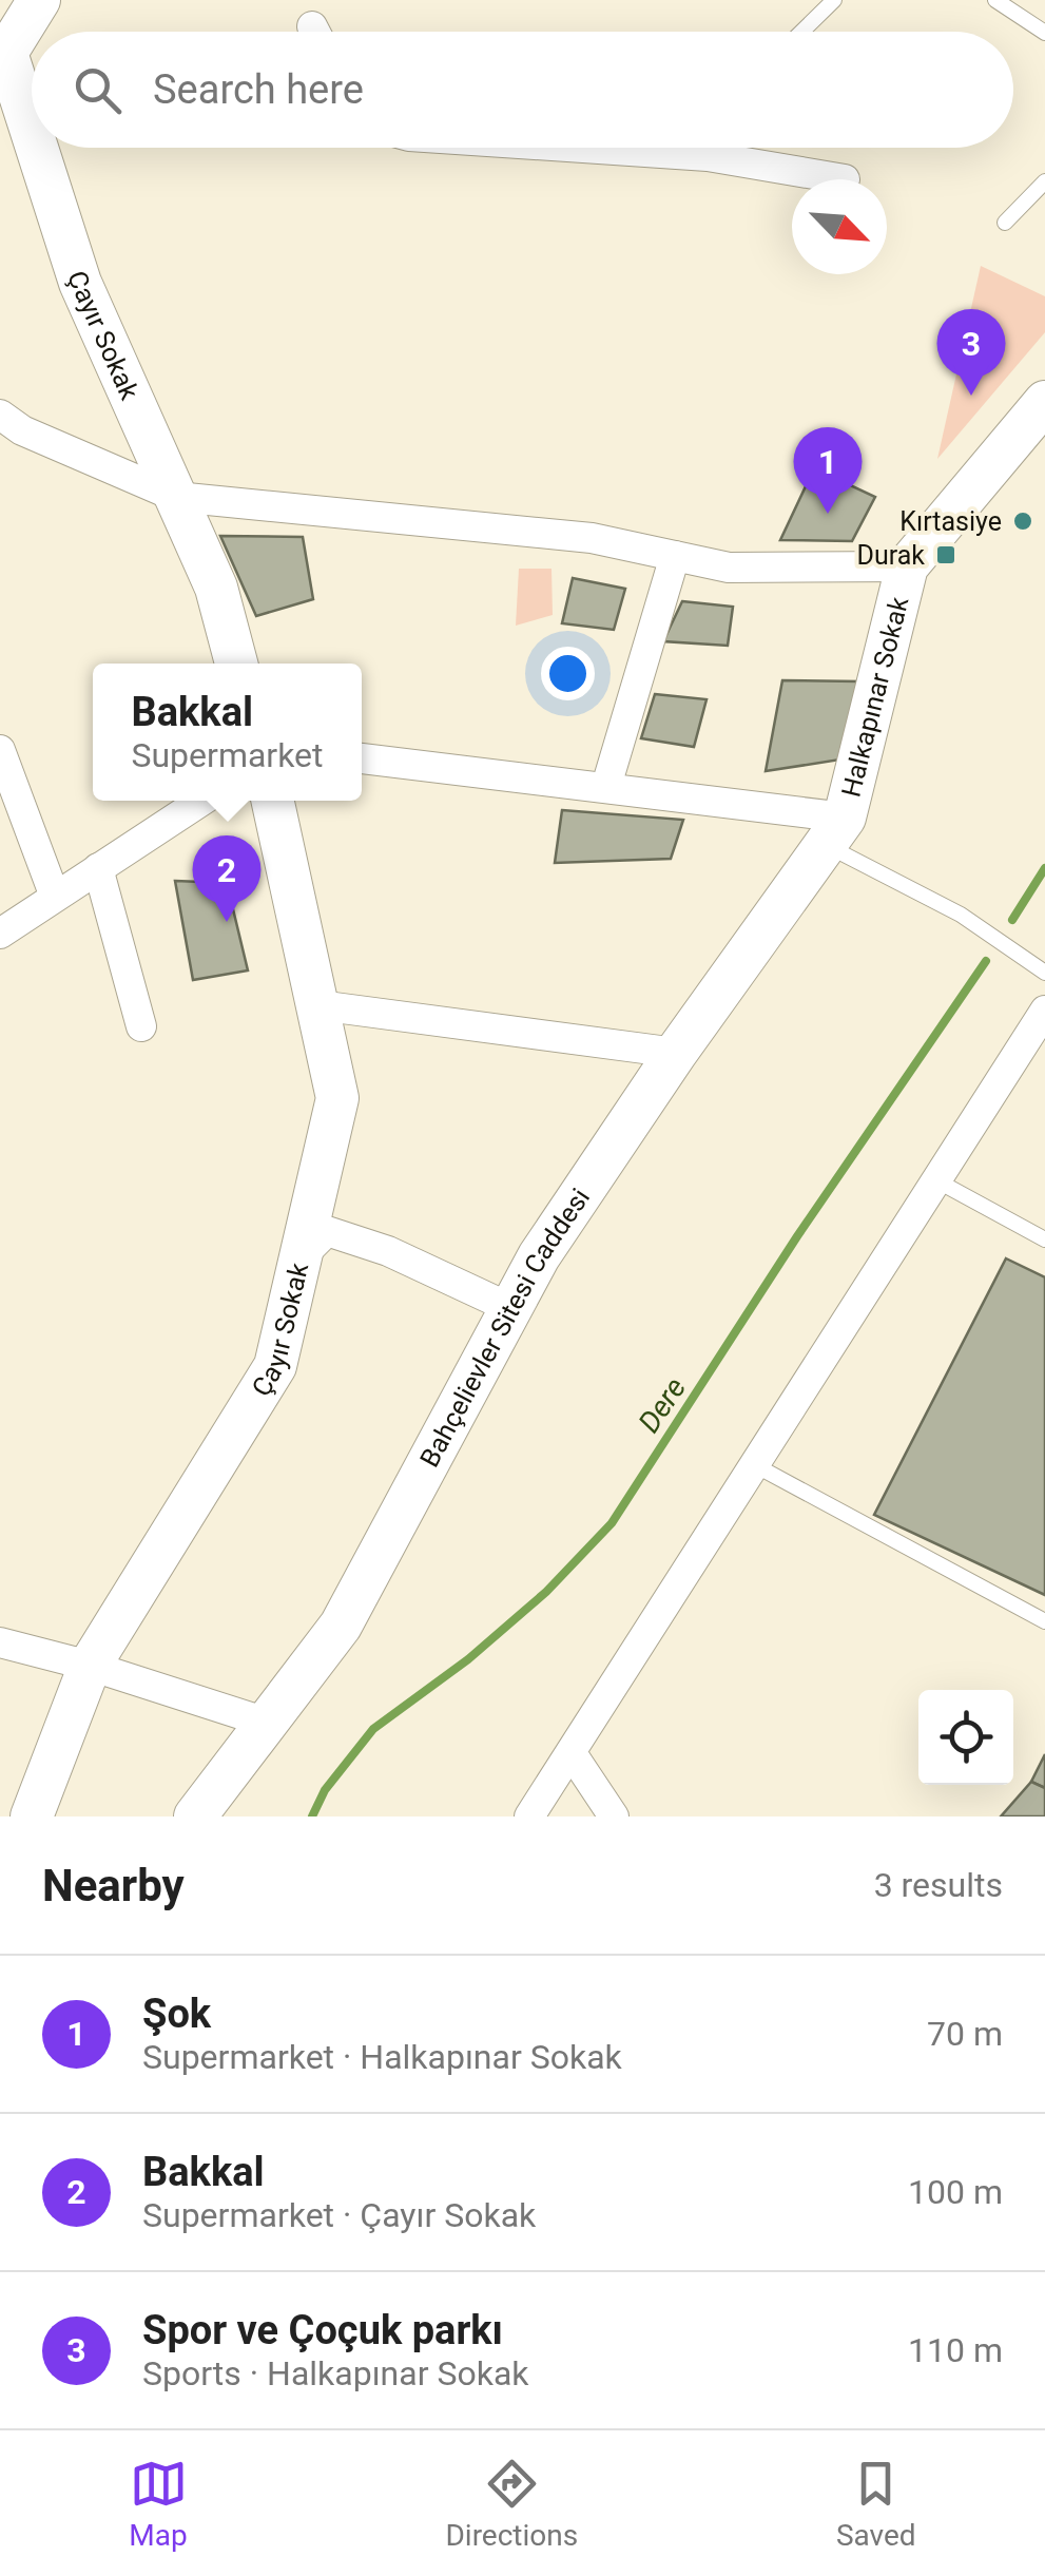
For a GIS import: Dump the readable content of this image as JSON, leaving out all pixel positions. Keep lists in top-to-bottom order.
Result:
{
  "streets": {
    "street": ["Çayır Sokak", "Halkapınar Sokak", "Bahçelievler Sitesi Caddesi"]
  },
  "crossings": [
    ["Halkapınar Sokak", "Bahçelievler Sitesi Caddesi"]
  ],
  "water": ["Dere"],
  "places": {
    "other": ["Kırtasiye"],
    "transit": ["Durak"]
  },
  "north": "bottom right",
  "page": {
    "search": "Search here",
    "pins": ["3", "1", "2"],
    "popup": ["Bakkal", "Supermarket"],
    "heading": ["Nearby", "3 results"],
    "list": [
      {
        "mark": "1",
        "name": "Şok",
        "note": "Supermarket · Halkapınar Sokak",
        "value": "70 m"
      },
      {
        "mark": "2",
        "name": "Bakkal",
        "note": "Supermarket · Çayır Sokak",
        "value": "100 m"
      },
      {
        "mark": "3",
        "name": "Spor ve Çoçuk parkı",
        "note": "Sports · Halkapınar Sokak",
        "value": "110 m"
      }
    ],
    "nav": ["Map", "Directions", "Saved"]
  }
}
